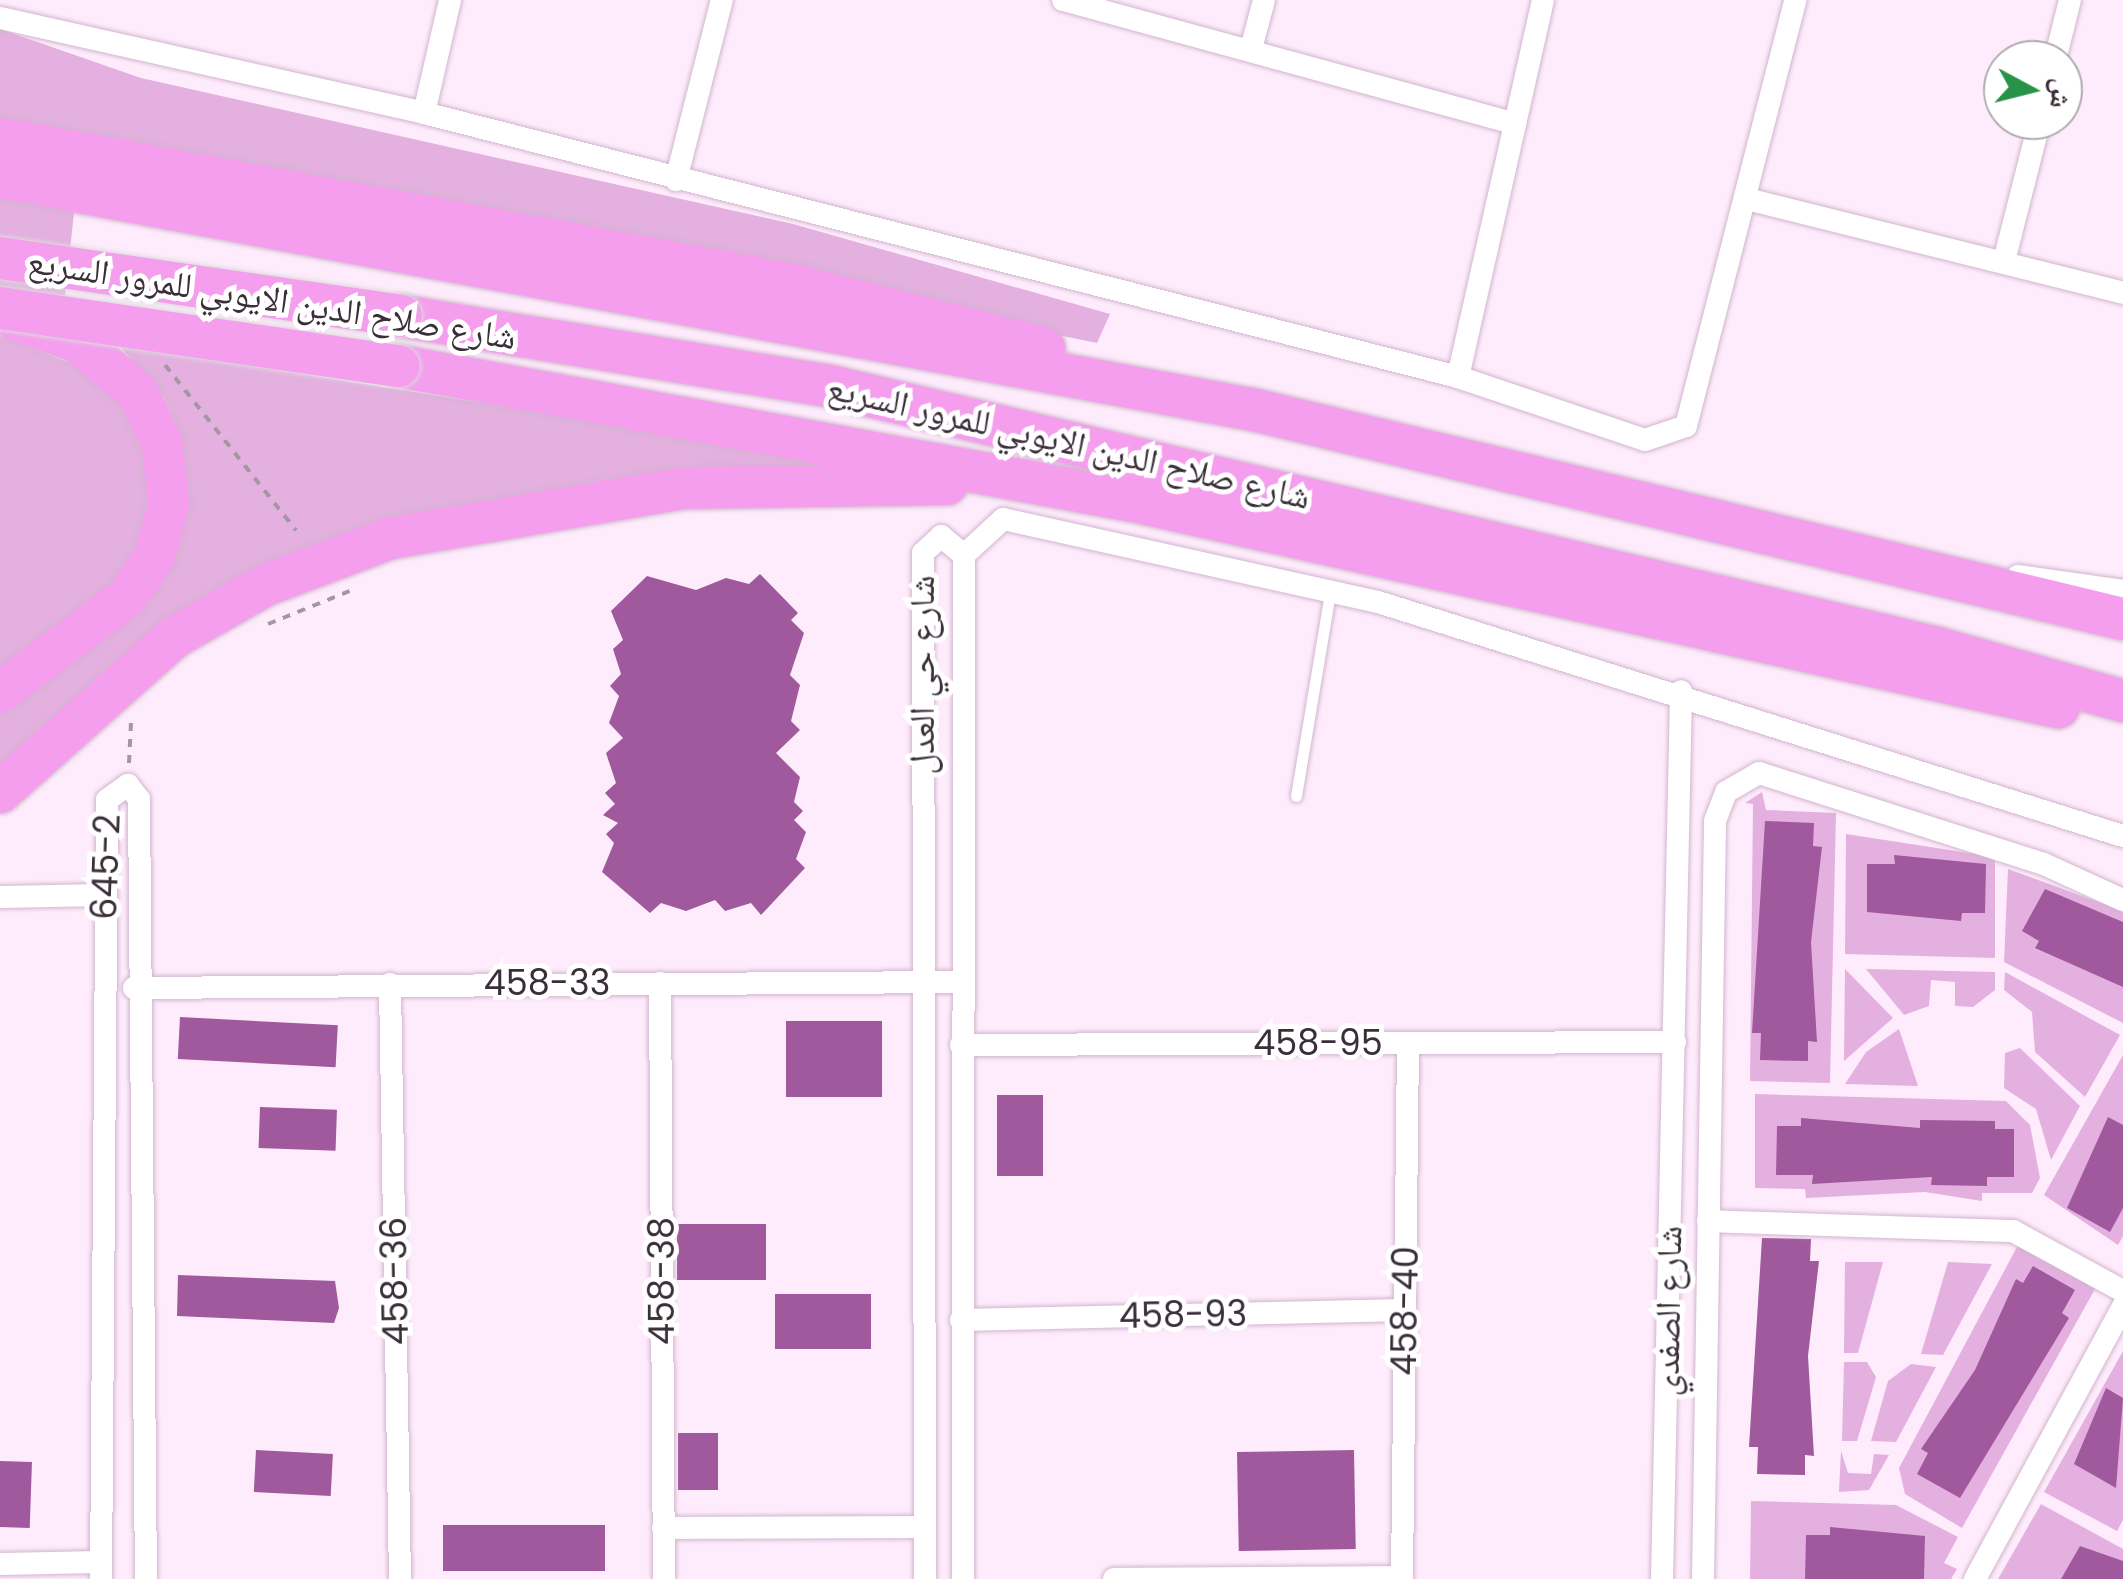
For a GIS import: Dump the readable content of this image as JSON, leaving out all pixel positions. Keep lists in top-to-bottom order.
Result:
{
  "streets": {
    "highway": ["شارع صلاح الدين الايوبي للمرور السريع"],
    "street": [
      "شارع حي العدل",
      "645-2",
      "458-33",
      "458-95",
      "458-36",
      "458-38",
      "458-40",
      "شارع الصفدي",
      "458-93"
    ]
  },
  "crossings": [
    ["شارع حي العدل", "458-33"],
    ["شارع حي العدل", "458-95"],
    ["شارع حي العدل", "458-93"],
    ["645-2", "458-33"],
    ["458-33", "458-36"],
    ["458-33", "458-38"],
    ["458-95", "458-40"],
    ["458-95", "شارع الصفدي"],
    ["458-40", "458-93"]
  ],
  "north": "right"
}
